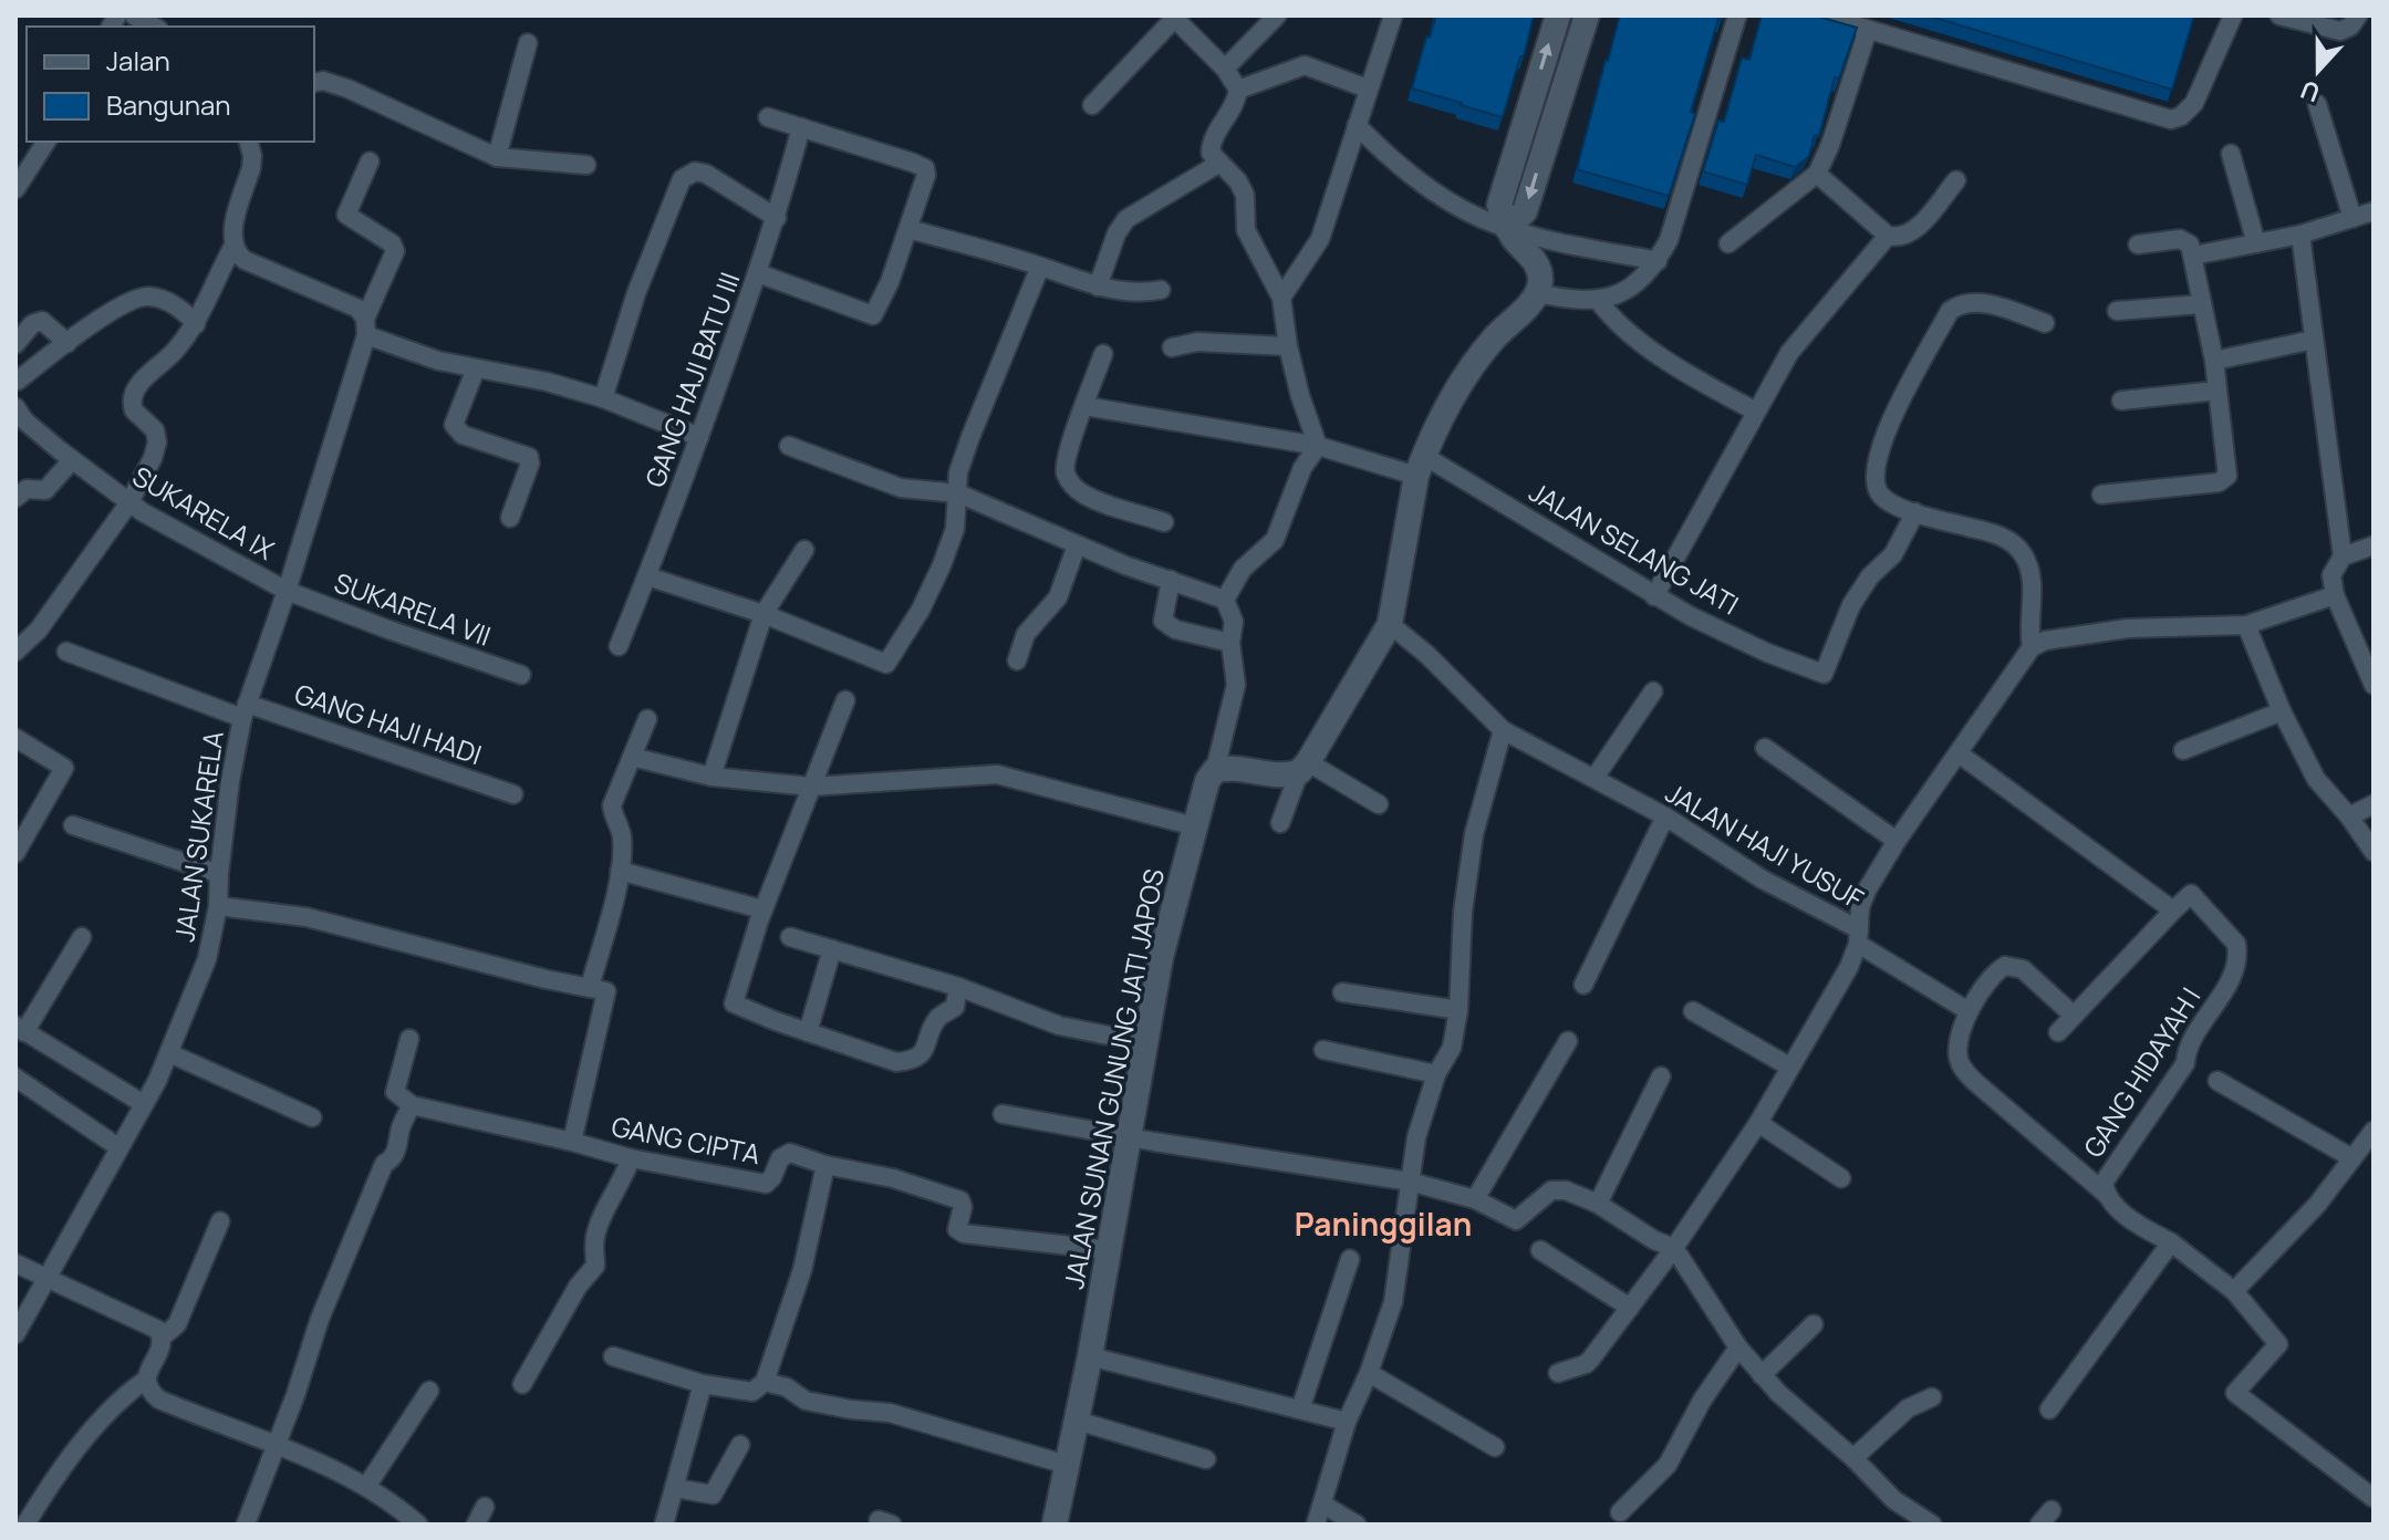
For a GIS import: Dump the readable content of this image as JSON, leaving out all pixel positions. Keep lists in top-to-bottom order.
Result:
{
  "streets": {
    "street": [
      "GANG HAJI BATU III",
      "SUKARELA IX",
      "JALAN SELANG JATI",
      "SUKARELA VII",
      "GANG HAJI HADI",
      "JALAN SUKARELA",
      "JALAN HAJI YUSUF",
      "GANG HIDAYAH I",
      "JALAN SUNAN GUNUNG JATI JAPOS",
      "GANG CIPTA"
    ]
  },
  "crossings": [
    ["SUKARELA IX", "SUKARELA VII"],
    ["SUKARELA IX", "JALAN SUKARELA"],
    ["SUKARELA VII", "JALAN SUKARELA"],
    ["GANG HAJI HADI", "JALAN SUKARELA"],
    ["JALAN SUNAN GUNUNG JATI JAPOS", "GANG CIPTA"]
  ],
  "districts": ["Paninggilan"],
  "legend": ["Jalan", "Bangunan"],
  "north": "bottom"
}
